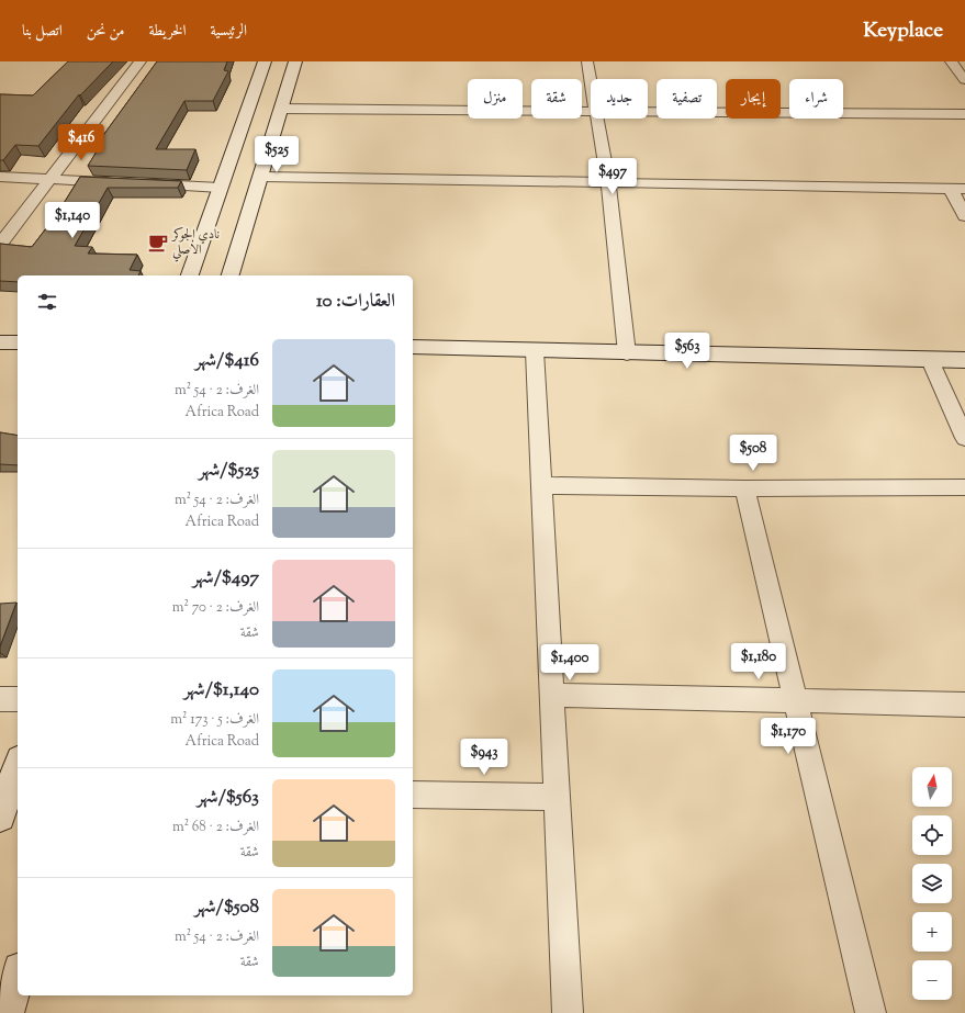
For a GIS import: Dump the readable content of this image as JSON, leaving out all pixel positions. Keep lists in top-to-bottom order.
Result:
{
  "places": {
    "cafe": ["نادي الجوكر الاصلي"]
  },
  "north": "top",
  "page": {
    "header": "Keyplace",
    "nav": [
      "الرئيسية",
      "الخريطة",
      "من نحن",
      "اتصل بنا"
    ],
    "chip": [
      "شراء",
      "إيجار",
      "تصفية",
      "جديد",
      "شقة",
      "منزل"
    ],
    "price": [
      "$416",
      "$525",
      "$497",
      "$1,140",
      "$563",
      "$508",
      "$1,180",
      "$1,400",
      "$1,170",
      "$943"
    ],
    "heading": "العقارات: 10",
    "list": [
      {
        "name": "$416/شهر",
        "note": "الغرف: 2 · 54 m² · Africa Road"
      },
      {
        "name": "$525/شهر",
        "note": "الغرف: 2 · 54 m² · Africa Road"
      },
      {
        "name": "$497/شهر",
        "note": "الغرف: 2 · 70 m² · شقة"
      },
      {
        "name": "$1,140/شهر",
        "note": "الغرف: 5 · 173 m² · Africa Road"
      },
      {
        "name": "$563/شهر",
        "note": "الغرف: 2 · 68 m² · شقة"
      },
      {
        "name": "$508/شهر",
        "note": "الغرف: 2 · 54 m² · شقة"
      }
    ],
    "map_buttons": ["+", "−"]
  }
}
